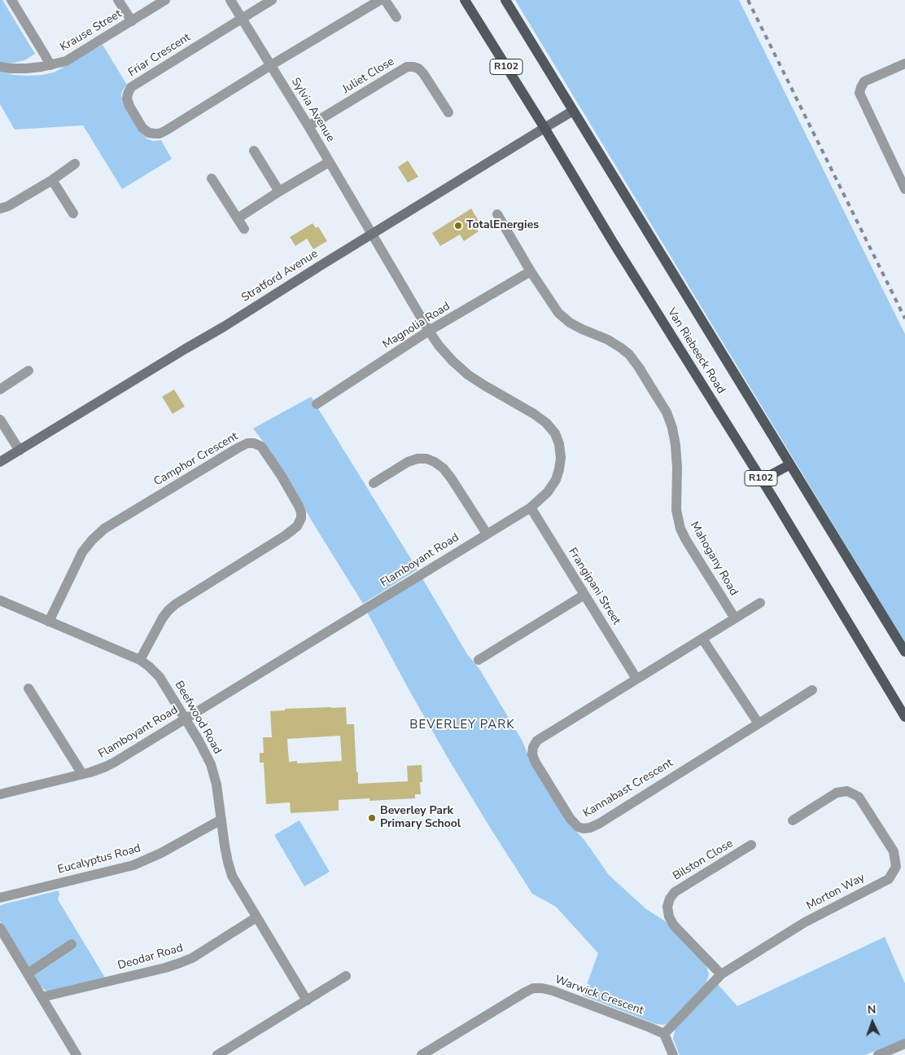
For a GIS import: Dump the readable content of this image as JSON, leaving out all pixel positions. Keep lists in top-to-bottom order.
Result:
{
  "streets": {
    "main road": ["R102", "Van Riebeeck Road"],
    "street": [
      "Krause Street",
      "Friar Crescent",
      "Juliet Close",
      "Sylvia Avenue",
      "Stratford Avenue",
      "Magnolia Road",
      "Camphor Crescent",
      "Mahogany Road",
      "Flamboyant Road",
      "Frangipani Street",
      "Beefwood Road",
      "Kannabast Crescent",
      "Eucalyptus Road",
      "Bilston Close",
      "Morton Way",
      "Deodar Road",
      "Warwick Crescent"
    ]
  },
  "crossings": [
    ["Friar Crescent", "Sylvia Avenue"],
    ["Juliet Close", "Sylvia Avenue"],
    ["Sylvia Avenue", "Stratford Avenue"],
    ["Sylvia Avenue", "Flamboyant Road"],
    ["Stratford Avenue", "Van Riebeeck Road"],
    ["Stratford Avenue", "Flamboyant Road"],
    ["Magnolia Road", "Mahogany Road"],
    ["Magnolia Road", "Flamboyant Road"],
    ["Camphor Crescent", "Beefwood Road"],
    ["Mahogany Road", "Kannabast Crescent"],
    ["Flamboyant Road", "Frangipani Street"],
    ["Flamboyant Road", "Beefwood Road"],
    ["Frangipani Street", "Kannabast Crescent"],
    ["Beefwood Road", "Eucalyptus Road"],
    ["Beefwood Road", "Deodar Road"],
    ["Bilston Close", "Morton Way"],
    ["Morton Way", "Warwick Crescent"]
  ],
  "districts": ["BEVERLEY PARK"],
  "places": ["TotalEnergies", "Beverley Park Primary School"],
  "north": "top"
}
